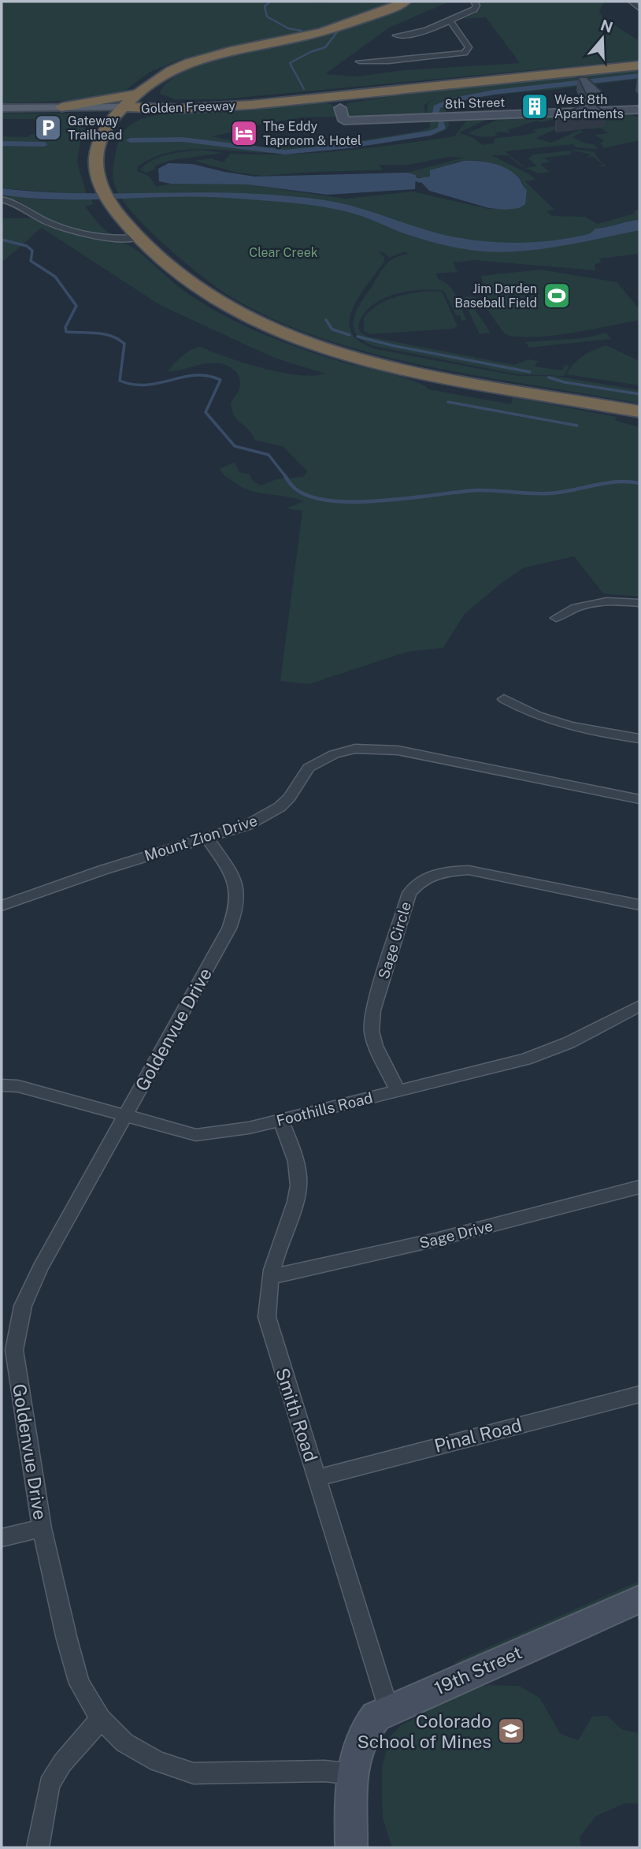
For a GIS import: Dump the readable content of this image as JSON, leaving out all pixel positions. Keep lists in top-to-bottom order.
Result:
{
  "streets": {
    "highway": ["Golden Freeway"],
    "street": [
      "8th Street",
      "Mount Zion Drive",
      "Sage Circle",
      "Goldenvue Drive",
      "Foothills Road",
      "Sage Drive",
      "Smith Road",
      "Pinal Road",
      "19th Street"
    ]
  },
  "crossings": [
    ["Mount Zion Drive", "Goldenvue Drive"],
    ["Sage Circle", "Foothills Road"],
    ["Goldenvue Drive", "Foothills Road"],
    ["Goldenvue Drive", "19th Street"],
    ["Foothills Road", "Smith Road"],
    ["Sage Drive", "Smith Road"],
    ["Smith Road", "Pinal Road"],
    ["Smith Road", "19th Street"]
  ],
  "parks": ["Clear Creek"],
  "places": {
    "building": ["West 8th Apartments"],
    "parking": ["Gateway Trailhead"],
    "hotel": ["The Eddy Taproom & Hotel"],
    "sports": ["Jim Darden Baseball Field"],
    "school or university": ["Colorado School of Mines"]
  },
  "north": "top"
}
